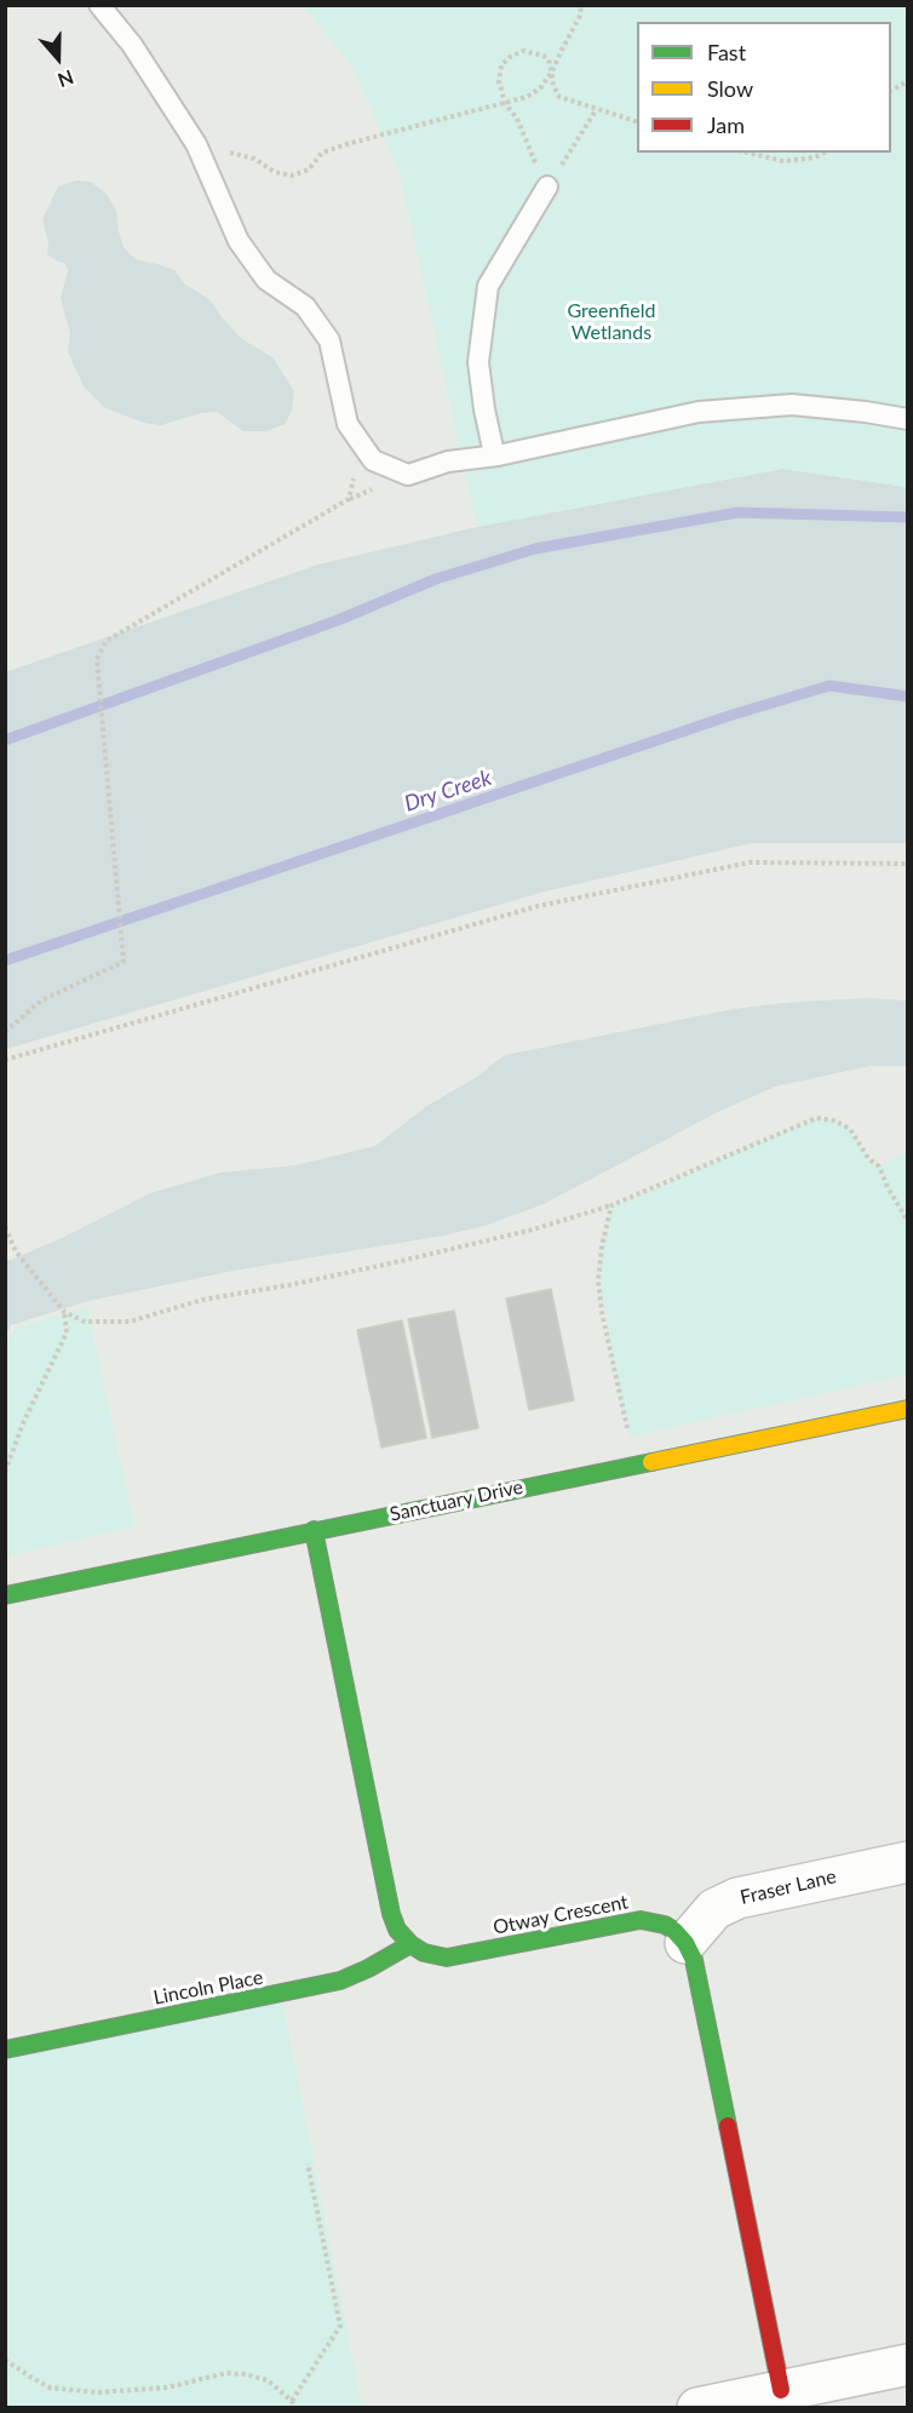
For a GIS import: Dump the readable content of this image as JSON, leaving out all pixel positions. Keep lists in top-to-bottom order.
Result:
{
  "streets": {
    "street": [
      "Sanctuary Drive",
      "Fraser Lane",
      "Otway Crescent",
      "Lincoln Place"
    ]
  },
  "crossings": [
    ["Fraser Lane", "Otway Crescent"],
    ["Otway Crescent", "Lincoln Place"]
  ],
  "water": ["Dry Creek"],
  "parks": ["Greenfield Wetlands"],
  "legend": ["Fast", "Slow", "Jam"],
  "north": "bottom"
}
